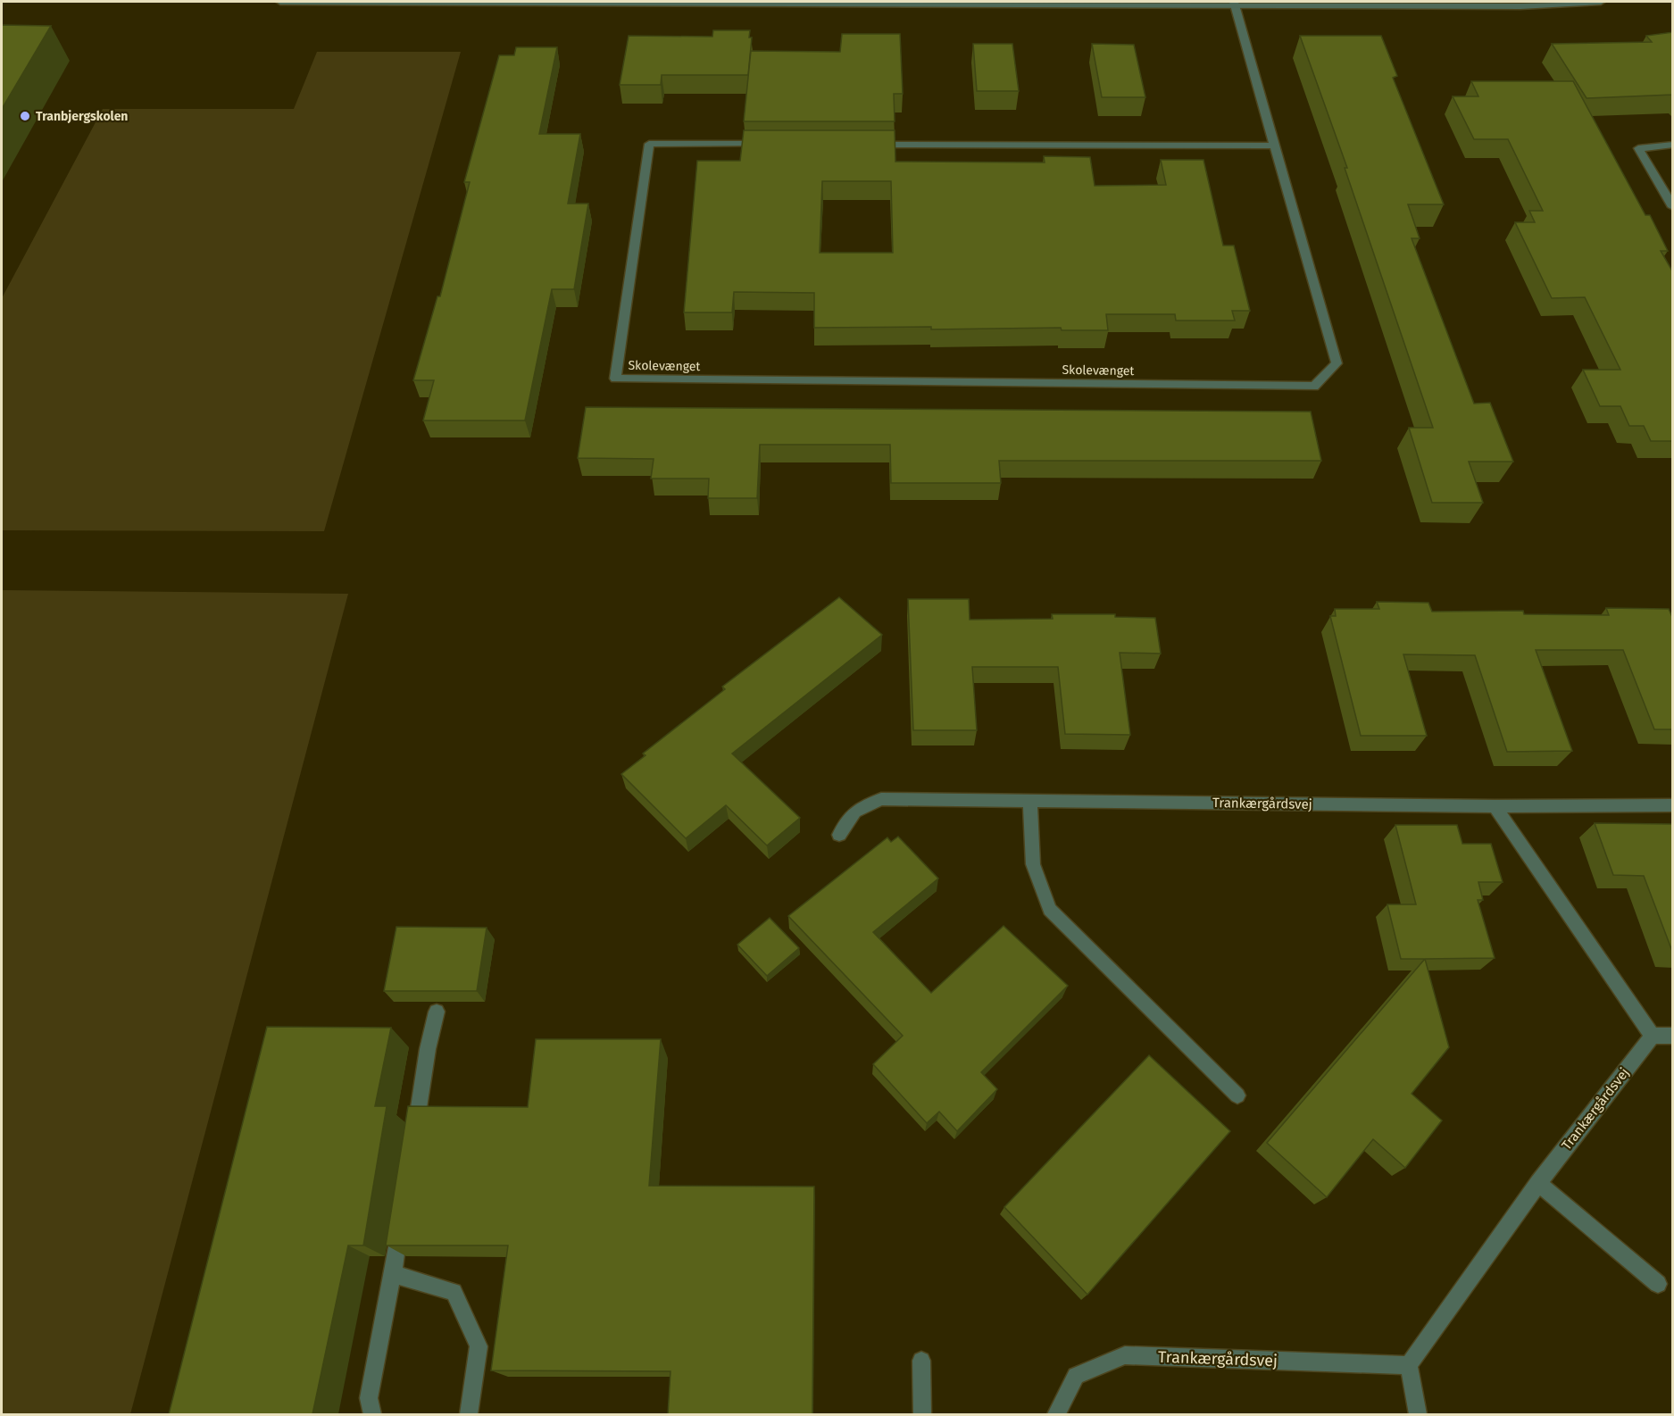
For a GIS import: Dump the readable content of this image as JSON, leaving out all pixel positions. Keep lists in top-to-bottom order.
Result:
{
  "streets": {
    "street": ["Skolevænget", "Trankærgårdsvej"]
  },
  "places": ["Tranbjergskolen"]
}
